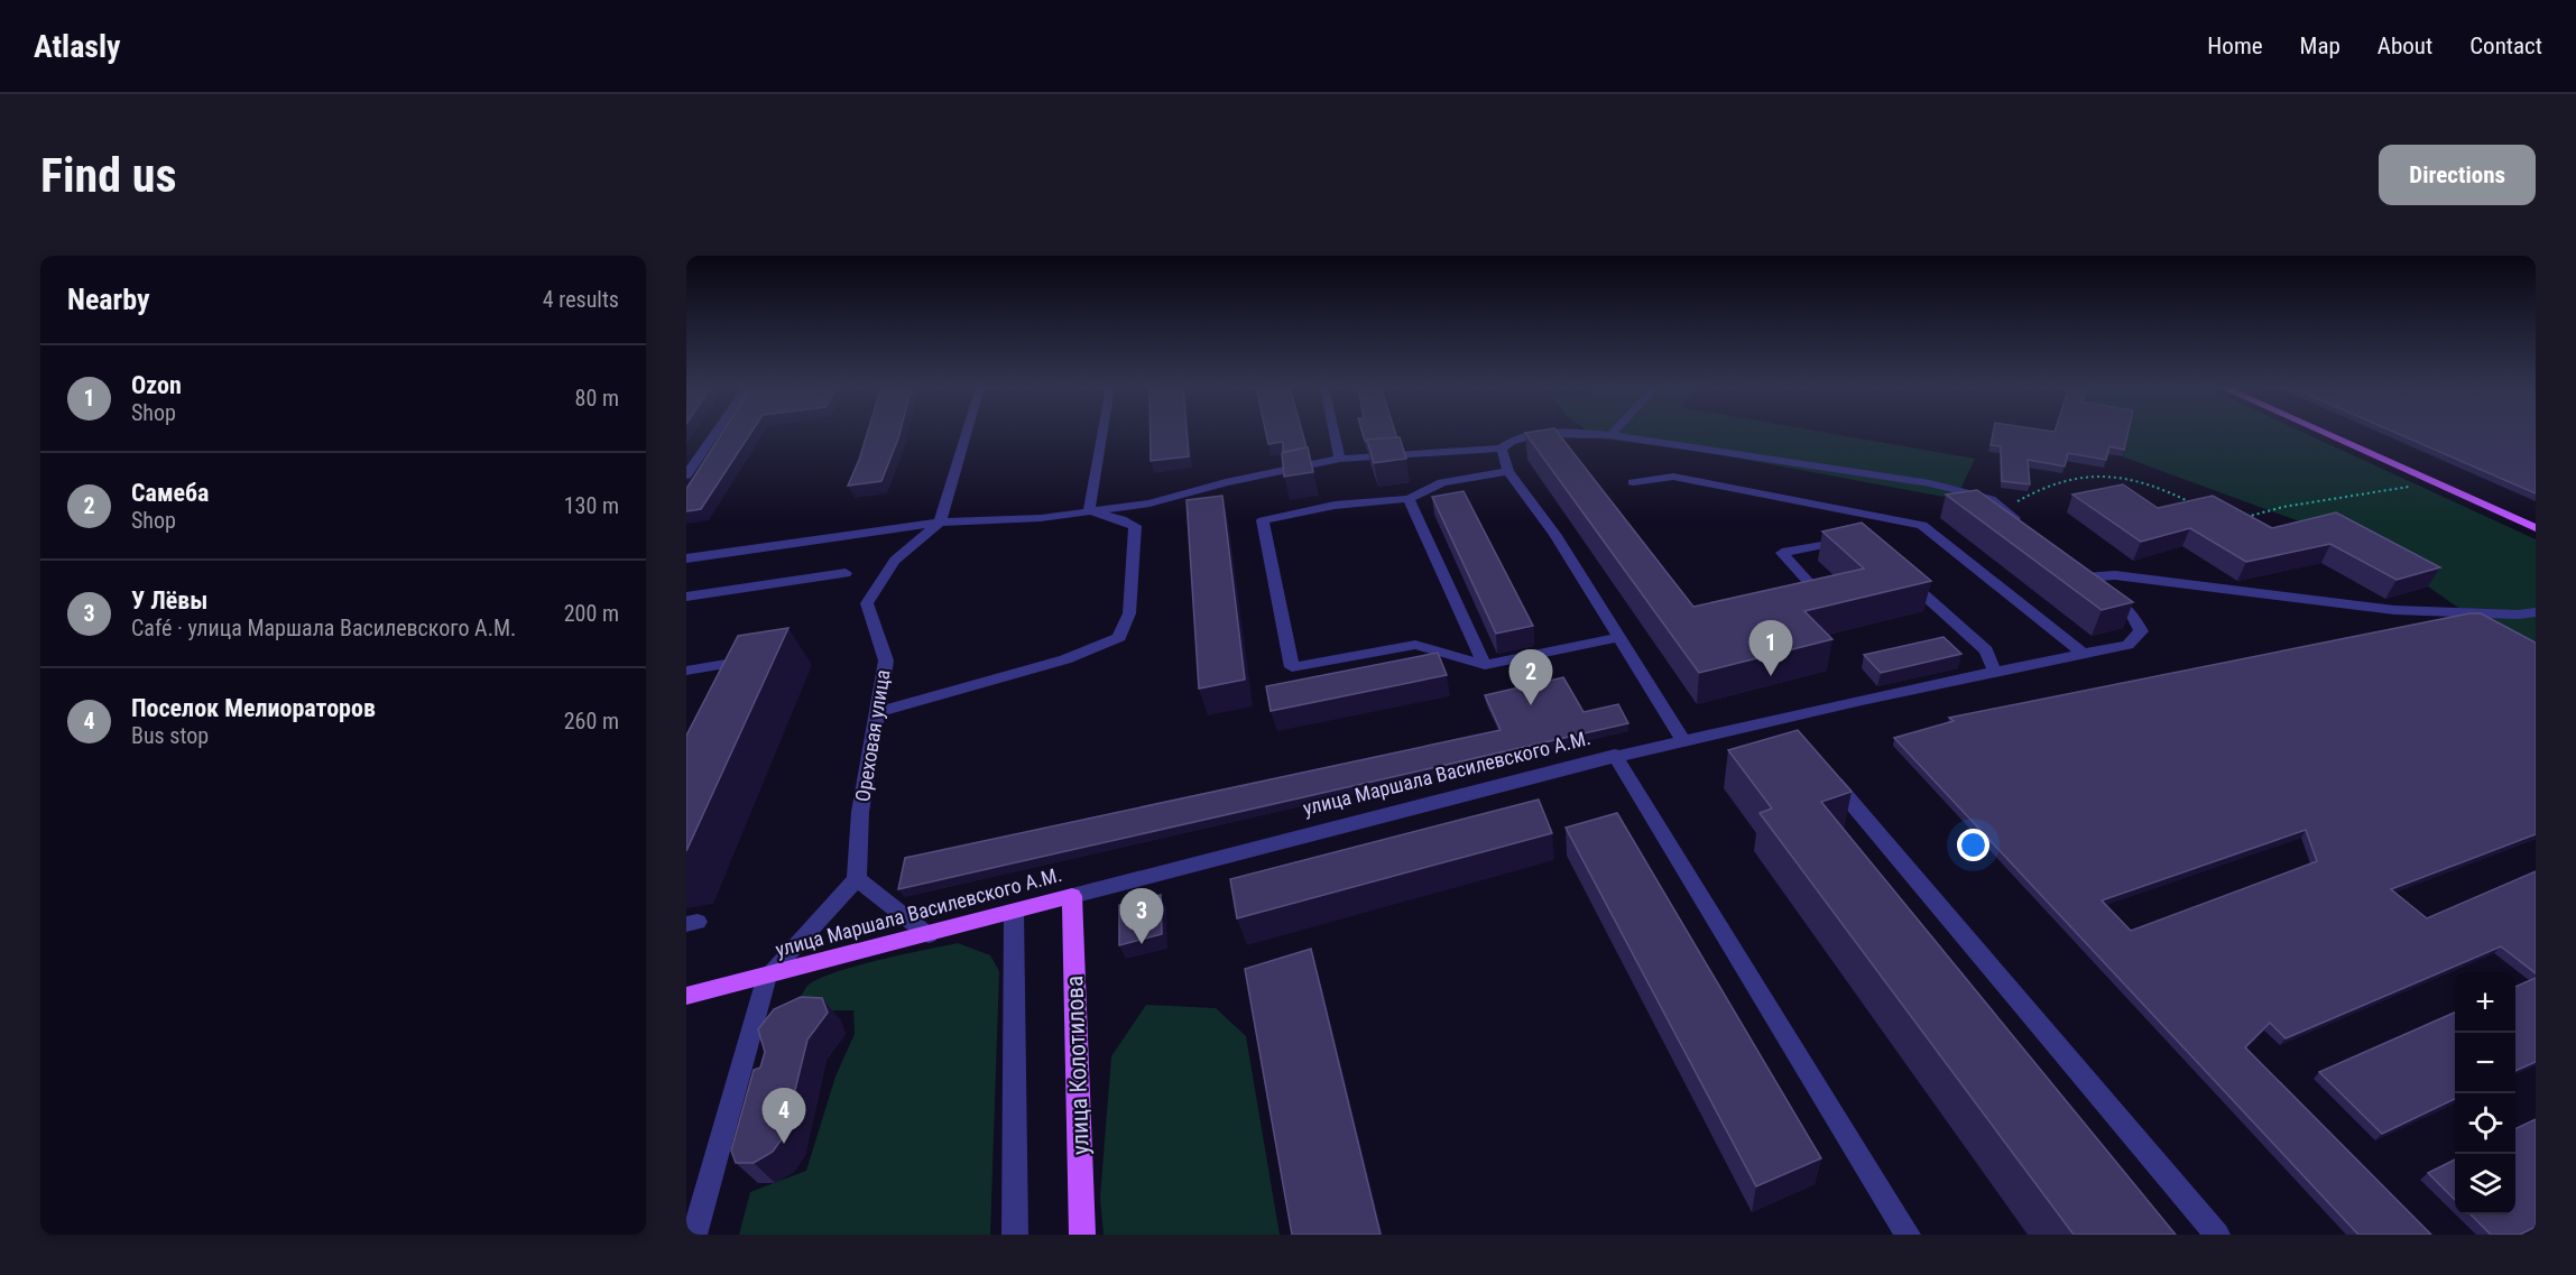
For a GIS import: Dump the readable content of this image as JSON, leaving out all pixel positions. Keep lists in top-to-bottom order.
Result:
{
  "streets": {
    "main road": ["улица Маршала Василевского А.М.", "улица Колотилова"],
    "street": ["Ореховая улица"]
  },
  "crossings": [
    ["улица Маршала Василевского А.М.", "улица Колотилова"]
  ],
  "page": {
    "header": "Atlasly",
    "nav": [
      "Home",
      "Map",
      "About",
      "Contact"
    ],
    "buttons": "Directions",
    "title": "Find us",
    "heading": ["Nearby", "4 results"],
    "list": [
      {
        "mark": "1",
        "name": "Ozon",
        "note": "Shop",
        "value": "80 m"
      },
      {
        "mark": "2",
        "name": "Самеба",
        "note": "Shop",
        "value": "130 m"
      },
      {
        "mark": "3",
        "name": "У Лёвы",
        "note": "Café · улица Маршала Василевского А.М.",
        "value": "200 m"
      },
      {
        "mark": "4",
        "name": "Поселок Мелиораторов",
        "note": "Bus stop",
        "value": "260 m"
      }
    ],
    "pins": [
      "1",
      "2",
      "3",
      "4"
    ],
    "map_buttons": ["+", "−"]
  }
}
